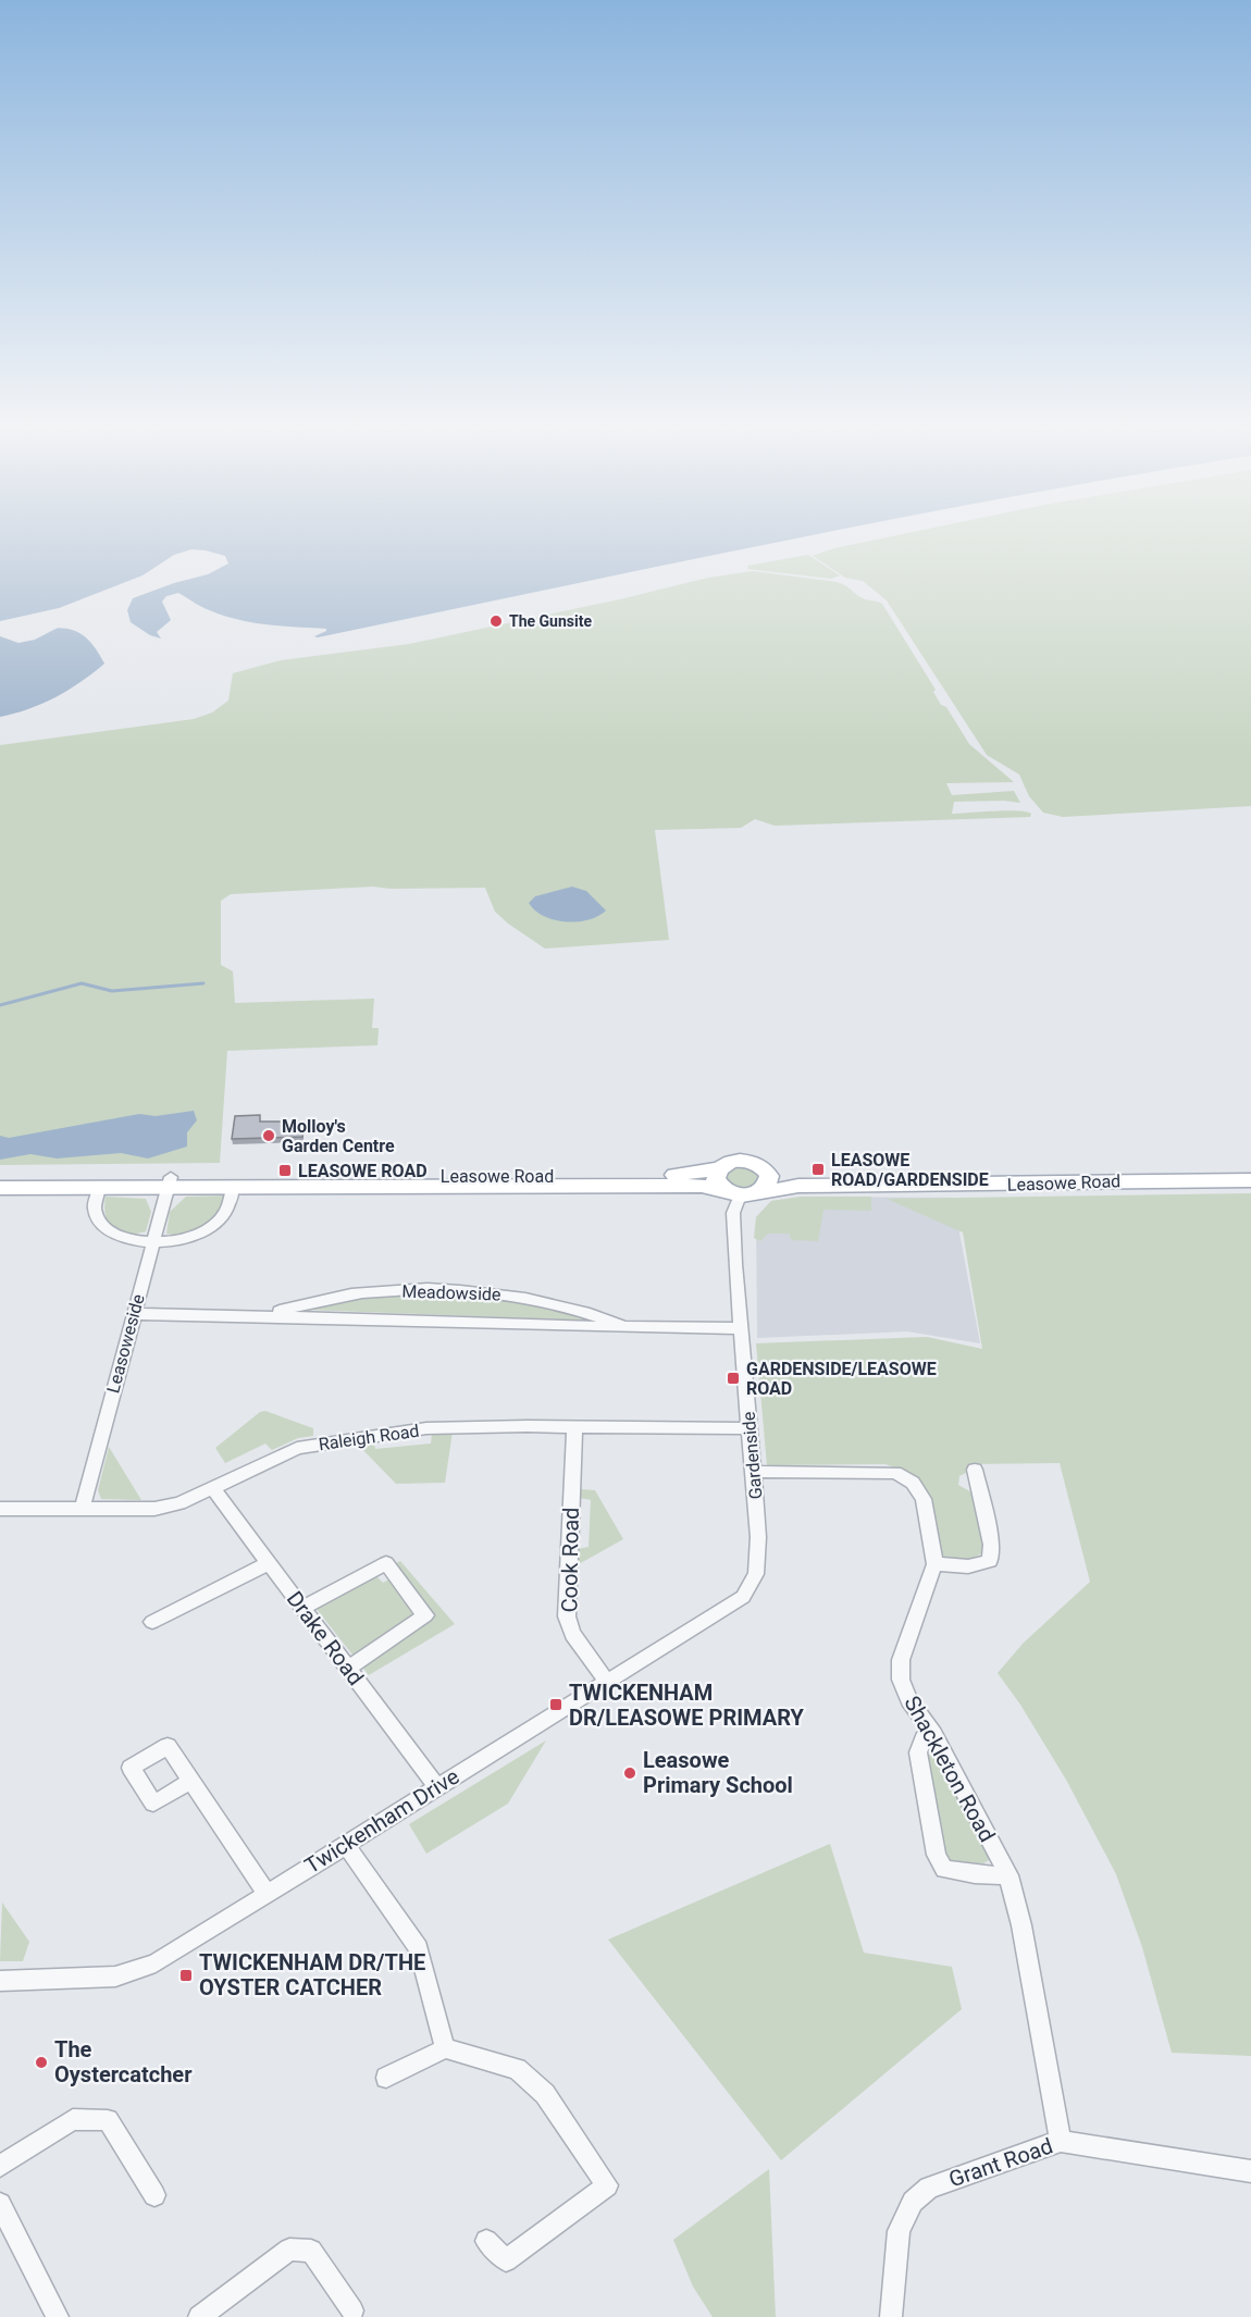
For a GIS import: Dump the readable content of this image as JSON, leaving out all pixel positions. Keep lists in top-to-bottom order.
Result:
{
  "streets": {
    "main road": ["Leasowe Road"],
    "street": [
      "Meadowside",
      "Leasoweside",
      "Raleigh Road",
      "Gardenside",
      "Cook Road",
      "Drake Road",
      "Shackleton Road",
      "Twickenham Drive",
      "Grant Road"
    ]
  },
  "crossings": [
    ["Leasowe Road", "Leasoweside"],
    ["Leasowe Road", "Gardenside"],
    ["Meadowside", "Leasoweside"],
    ["Meadowside", "Gardenside"],
    ["Leasoweside", "Raleigh Road"],
    ["Raleigh Road", "Gardenside"],
    ["Raleigh Road", "Cook Road"],
    ["Raleigh Road", "Drake Road"],
    ["Gardenside", "Shackleton Road"],
    ["Gardenside", "Twickenham Drive"],
    ["Cook Road", "Twickenham Drive"],
    ["Drake Road", "Twickenham Drive"],
    ["Shackleton Road", "Grant Road"]
  ],
  "places": {
    "other": [
      "The Gunsite",
      "Molloy's Garden Centre",
      "Leasowe Primary School",
      "The Oystercatcher"
    ],
    "transit": [
      "LEASOWE ROAD/GARDENSIDE",
      "LEASOWE ROAD",
      "GARDENSIDE/LEASOWE ROAD",
      "TWICKENHAM DR/LEASOWE PRIMARY",
      "TWICKENHAM DR/THE OYSTER CATCHER"
    ]
  }
}
